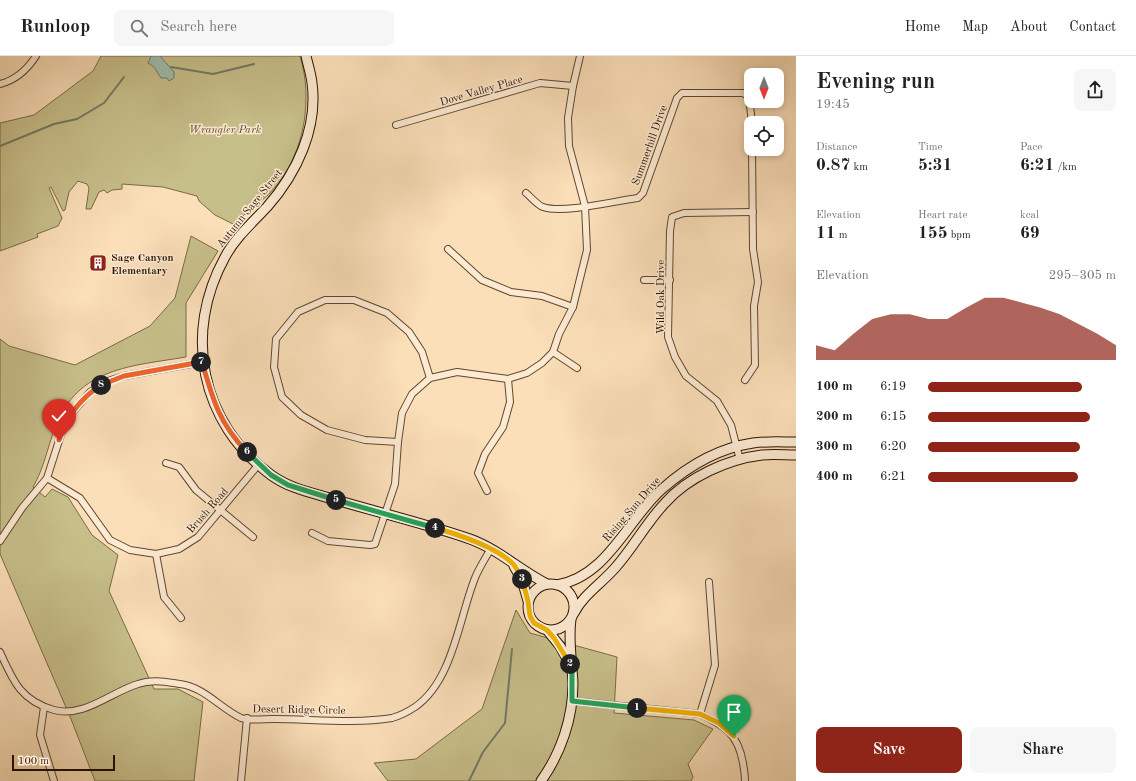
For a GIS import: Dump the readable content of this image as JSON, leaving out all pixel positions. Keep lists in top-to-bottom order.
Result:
{
  "streets": {
    "street": [
      "Dove Valley Place",
      "Summerhill Drive",
      "Autumn Sage Street",
      "Wild Oak Drive",
      "Rising Sun Drive",
      "Brush Road",
      "Desert Ridge Circle"
    ]
  },
  "crossings": [
    ["Autumn Sage Street", "Rising Sun Drive"],
    ["Autumn Sage Street", "Brush Road"],
    ["Autumn Sage Street", "Desert Ridge Circle"],
    ["Wild Oak Drive", "Rising Sun Drive"]
  ],
  "parks": ["Wrangler Park"],
  "places": {
    "building": ["Sage Canyon Elementary"]
  },
  "scale_bar": "100 m",
  "north": "bottom",
  "page": {
    "header": "Runloop",
    "search": "Search here",
    "nav": [
      "Home",
      "Map",
      "About",
      "Contact"
    ],
    "heading": ["Evening run", "19:45"],
    "stats": [
      ["Distance", "0.87 km"],
      ["Time", "5:31"],
      ["Pace", "6:21 /km"],
      ["Elevation", "11 m"],
      ["Heart rate", "155 bpm"],
      ["kcal", "69"]
    ],
    "chart": ["Elevation", "295–305 m"],
    "pins": [
      "7",
      "8",
      "6",
      "5",
      "4",
      "3",
      "2",
      "1"
    ],
    "list": [
      {
        "name": "100 m",
        "note": "6:19"
      },
      {
        "name": "200 m",
        "note": "6:15"
      },
      {
        "name": "300 m",
        "note": "6:20"
      },
      {
        "name": "400 m",
        "note": "6:21"
      }
    ],
    "buttons": ["Save", "Share"],
    "scale": "100 m"
  }
}
